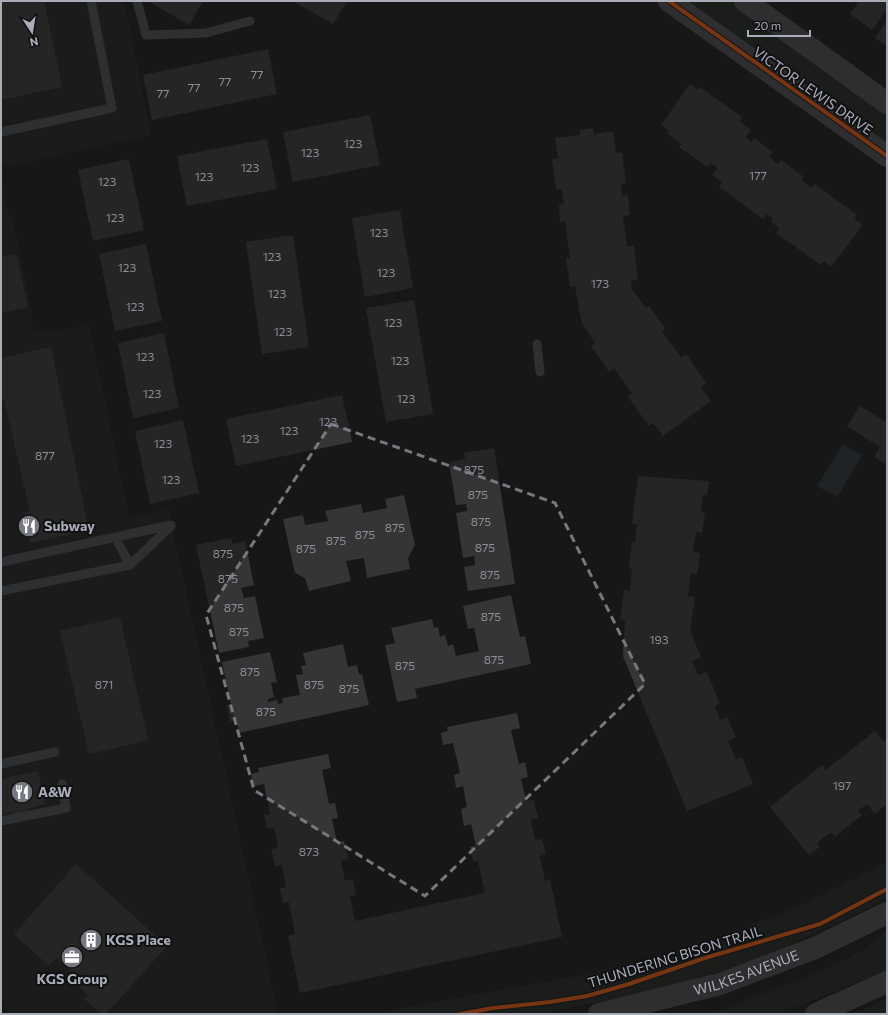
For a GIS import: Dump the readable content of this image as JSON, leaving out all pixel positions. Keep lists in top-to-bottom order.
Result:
{
  "streets": {
    "street": ["VICTOR LEWIS DRIVE", "WILKES AVENUE"],
    "cycle path": ["THUNDERING BISON TRAIL"]
  },
  "places": {
    "restaurant": ["Subway", "A&W"],
    "building": ["KGS Place"],
    "office": ["KGS Group"]
  },
  "house_numbers": [
    "77",
    "77",
    "77",
    "77",
    "123",
    "123",
    "123",
    "177",
    "123",
    "123",
    "123",
    "123",
    "123",
    "123",
    "123",
    "173",
    "123",
    "123",
    "123",
    "123",
    "123",
    "123",
    "123",
    "123",
    "123",
    "123",
    "123",
    "123",
    "877",
    "875",
    "123",
    "875",
    "875",
    "875",
    "875",
    "875",
    "875",
    "875",
    "875",
    "875",
    "875",
    "875",
    "875",
    "875",
    "193",
    "875",
    "875",
    "875",
    "871",
    "875",
    "875",
    "875",
    "197",
    "873"
  ],
  "scale_bar": "20 m",
  "north": "bottom"
}
